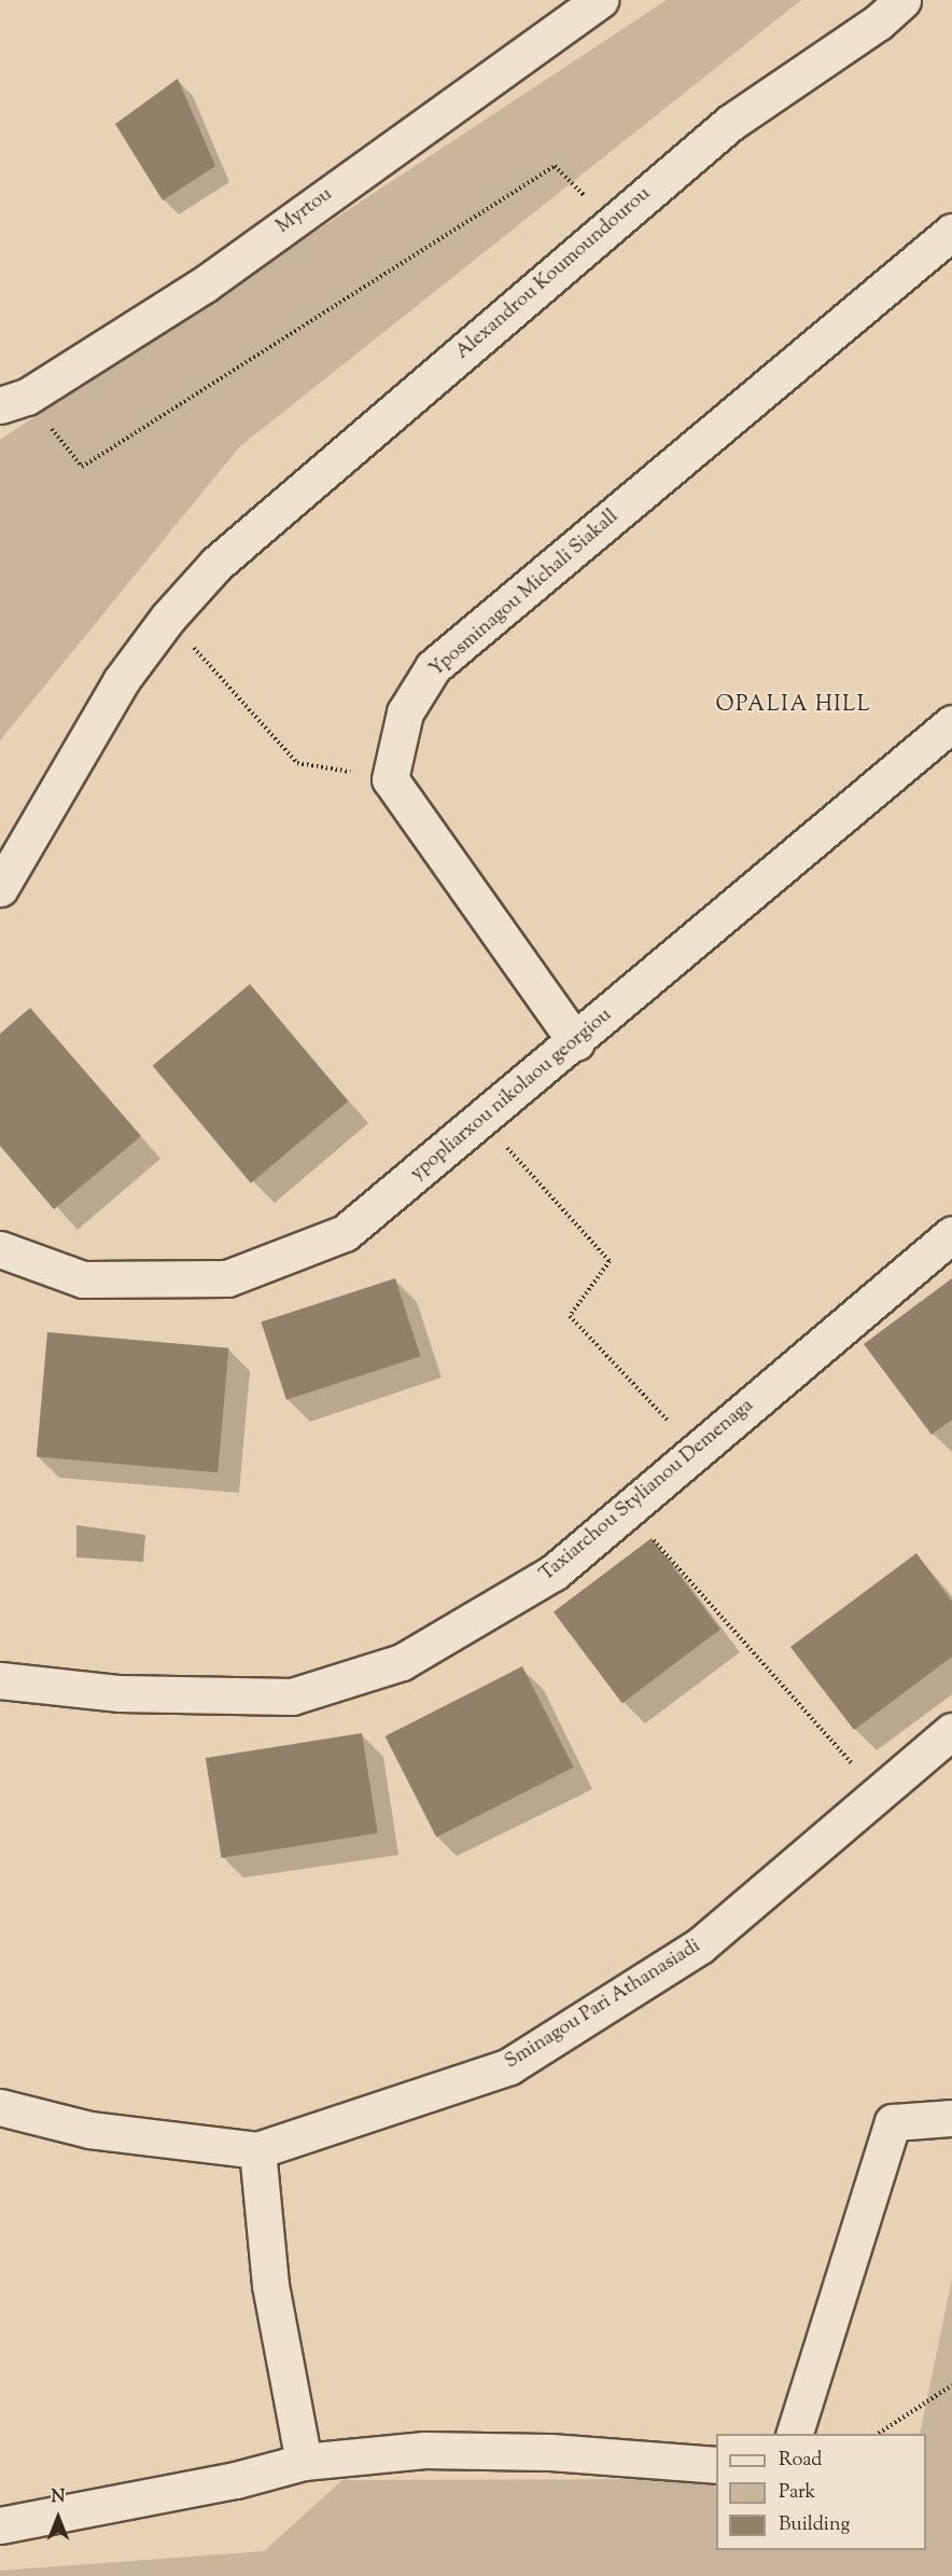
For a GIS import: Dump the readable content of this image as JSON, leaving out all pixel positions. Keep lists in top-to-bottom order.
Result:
{
  "streets": {
    "street": [
      "Myrtou",
      "Alexandrou Koumoundourou",
      "Yposminagou Michali Siakall",
      "ypopliarxou nikolaou georgiou",
      "Taxiarchou Stylianou Demenaga",
      "Sminagou Pari Athanasiadi"
    ]
  },
  "districts": ["OPALIA HILL"],
  "legend": ["Road", "Park", "Building"],
  "north": "top"
}
